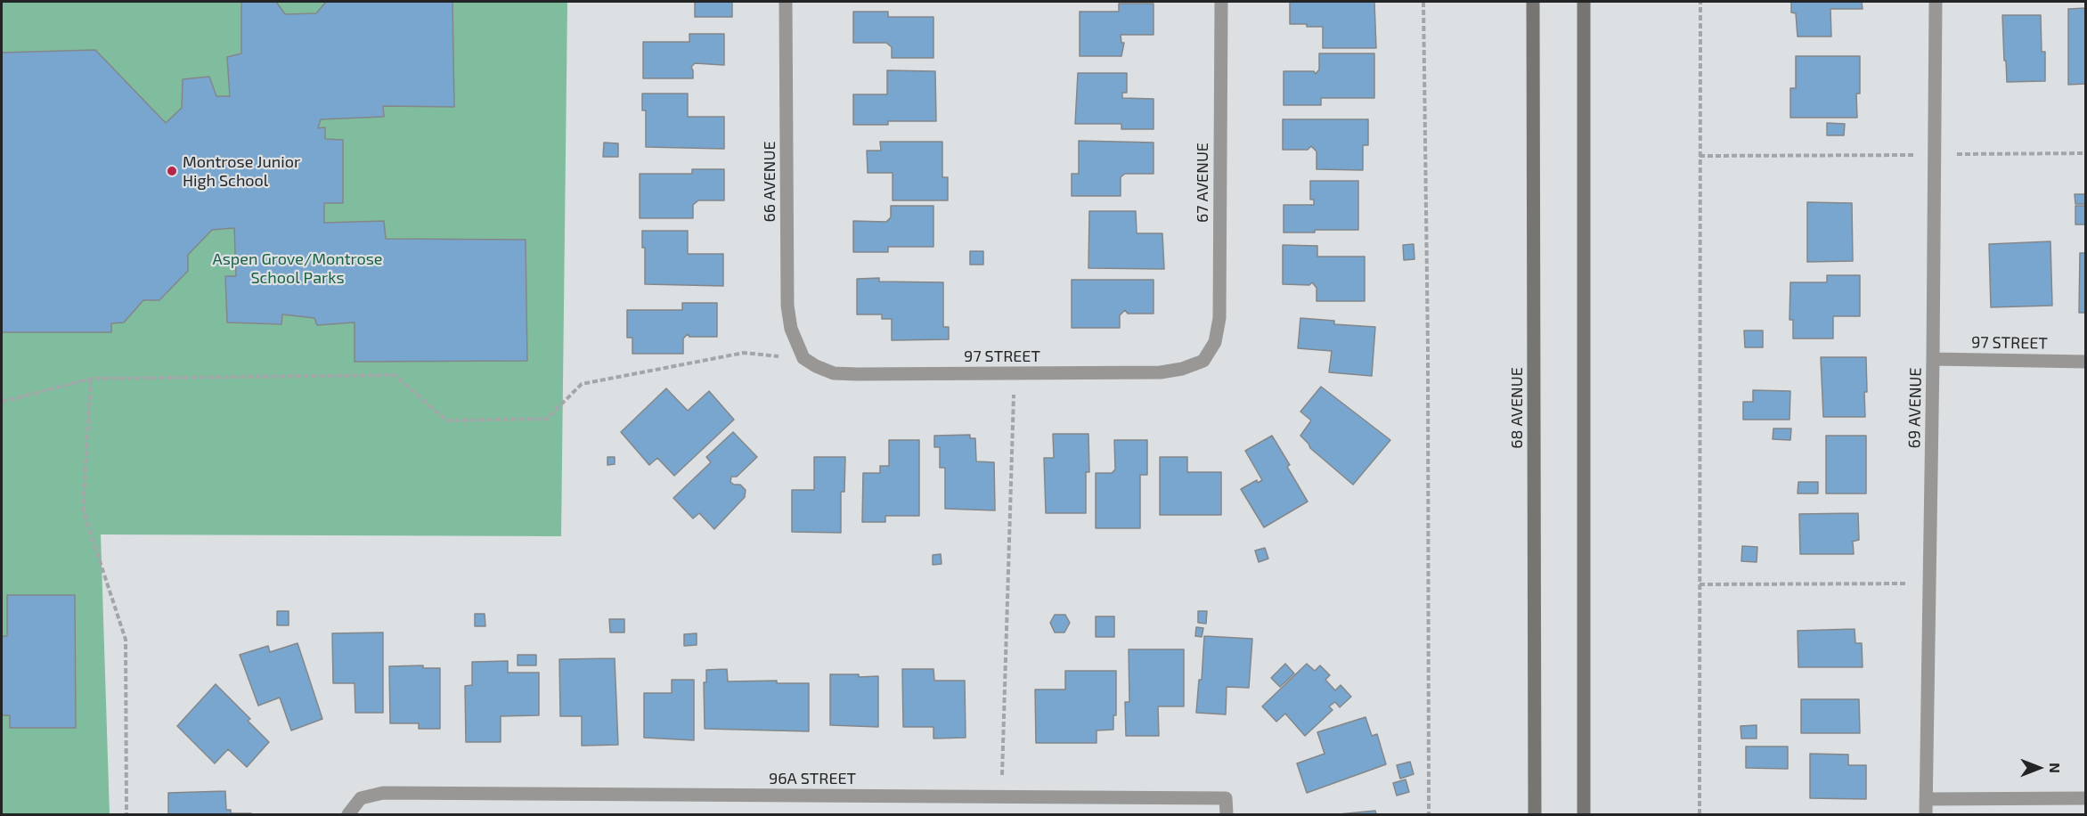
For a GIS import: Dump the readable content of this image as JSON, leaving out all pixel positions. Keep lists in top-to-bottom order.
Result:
{
  "streets": {
    "main road": ["68 AVENUE"],
    "street": [
      "66 AVENUE",
      "67 AVENUE",
      "97 STREET",
      "69 AVENUE",
      "96A STREET"
    ]
  },
  "crossings": [
    ["66 AVENUE", "97 STREET"],
    ["67 AVENUE", "97 STREET"],
    ["97 STREET", "69 AVENUE"]
  ],
  "parks": ["Aspen Grove/Montrose School Parks"],
  "places": ["Montrose Junior High School"],
  "north": "right"
}
